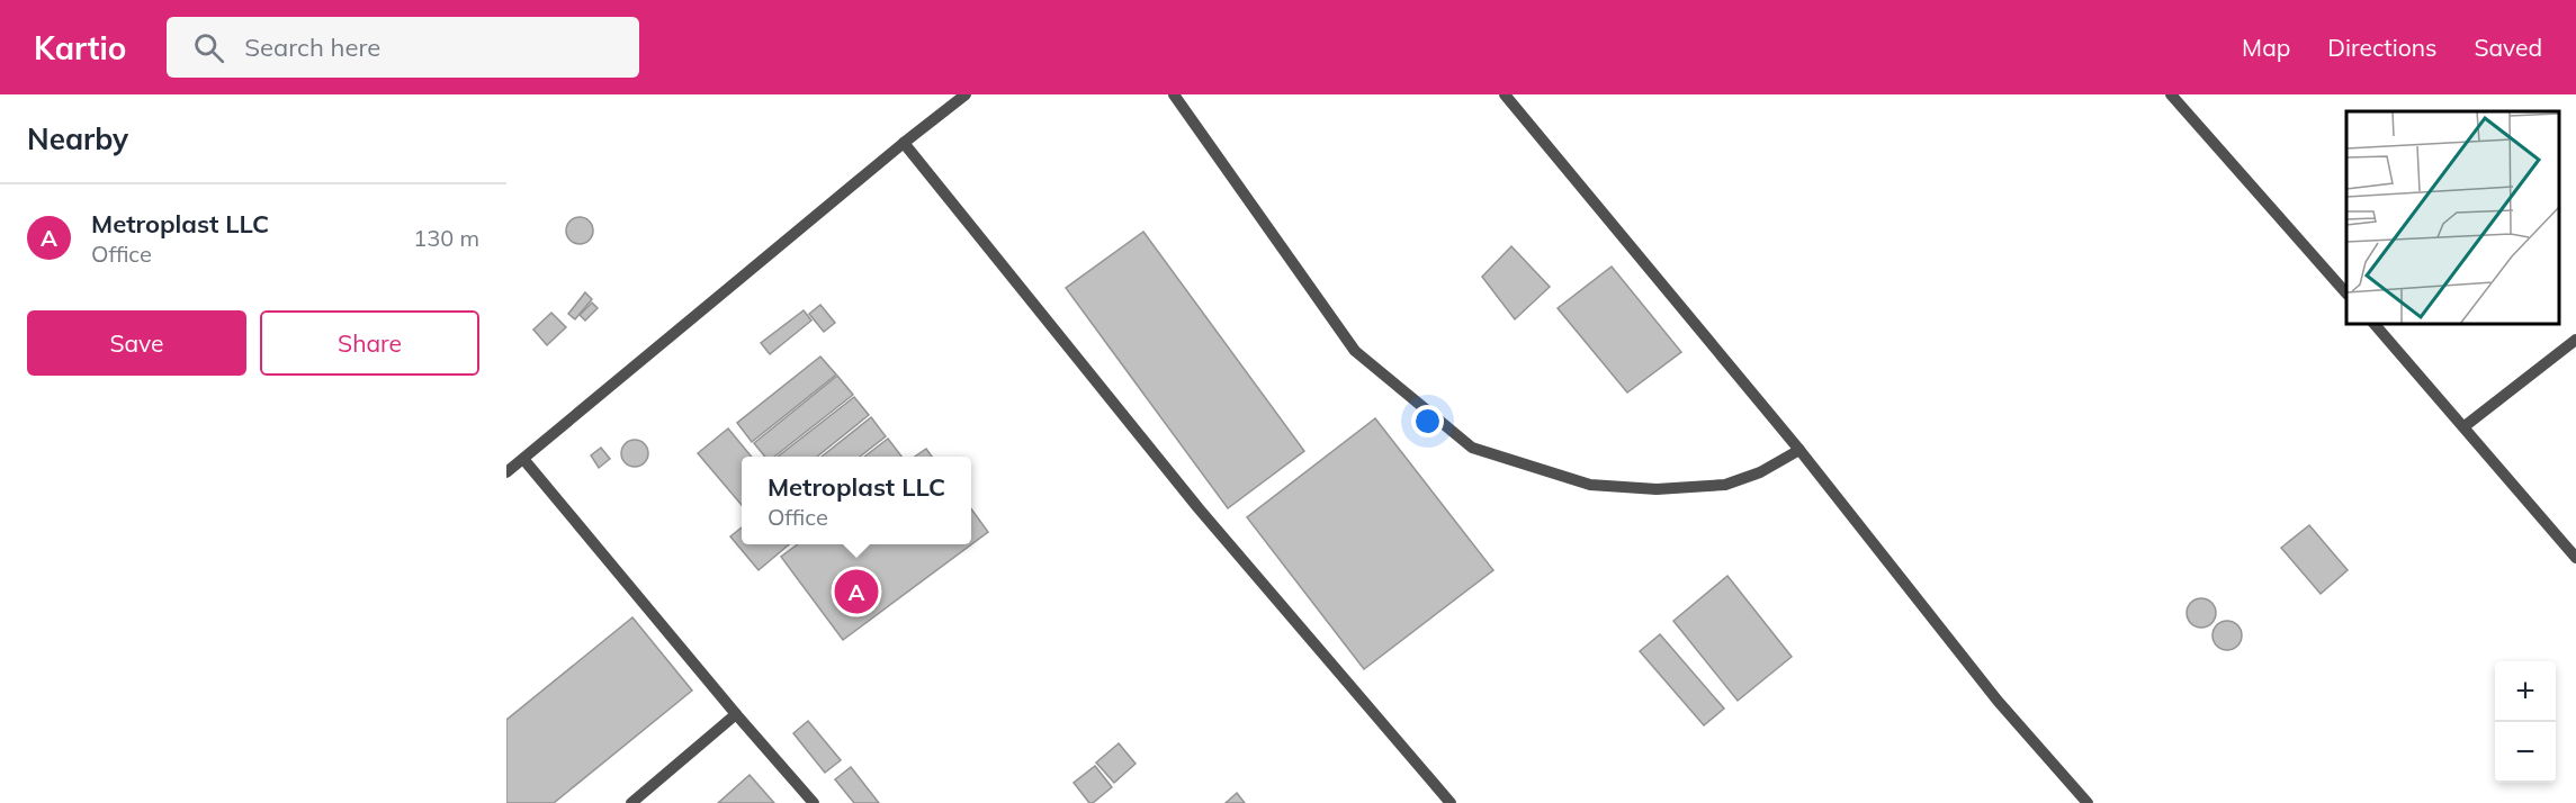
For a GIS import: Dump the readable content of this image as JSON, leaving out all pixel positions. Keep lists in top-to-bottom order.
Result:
{
  "page": {
    "header": "Kartio",
    "search": "Search here",
    "nav": ["Map", "Directions", "Saved"],
    "heading": "Nearby",
    "list": [
      {
        "mark": "A",
        "name": "Metroplast LLC",
        "note": "Office",
        "value": "130 m"
      }
    ],
    "buttons": ["Save", "Share"],
    "popup": ["Metroplast LLC", "Office"],
    "pins": "A",
    "map_buttons": ["+", "−"]
  }
}
